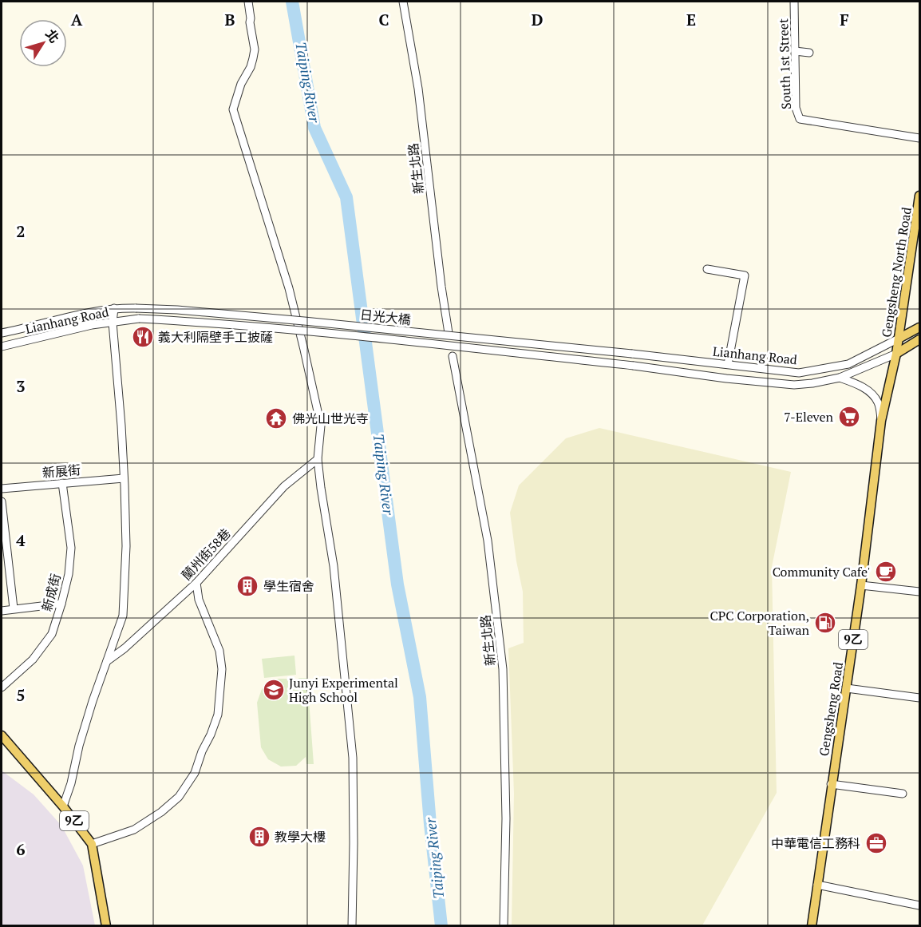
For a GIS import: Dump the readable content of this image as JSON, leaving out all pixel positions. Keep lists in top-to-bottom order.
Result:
{
  "streets": {
    "main road": ["Gengsheng North Road", "9乙", "Gengsheng Road"],
    "street": [
      "South 1st Street",
      "新生北路",
      "日光大橋",
      "Lianhang Road",
      "新展街",
      "蘭州街58巷",
      "新成街"
    ]
  },
  "crossings": [
    ["Gengsheng North Road", "Lianhang Road"],
    ["Gengsheng North Road", "Gengsheng Road"],
    ["日光大橋", "Lianhang Road"],
    ["Lianhang Road", "Gengsheng Road"],
    ["新展街", "新成街"]
  ],
  "water": ["Taiping River"],
  "places": {
    "restaurant": ["義大利隔壁手工披薩"],
    "supermarket": ["7-Eleven"],
    "temple": ["佛光山世光寺"],
    "cafe": ["Community Cafe'"],
    "building": ["學生宿舍", "教學大樓"],
    "fuel station": ["CPC Corporation, Taiwan"],
    "school or university": ["Junyi Experimental High School"],
    "office": ["中華電信工務科"]
  },
  "north": "top right",
  "grid": {
    "columns": [
      "A",
      "B",
      "C",
      "D",
      "E",
      "F"
    ],
    "rows": [
      "2",
      "3",
      "4",
      "5",
      "6"
    ]
  }
}
